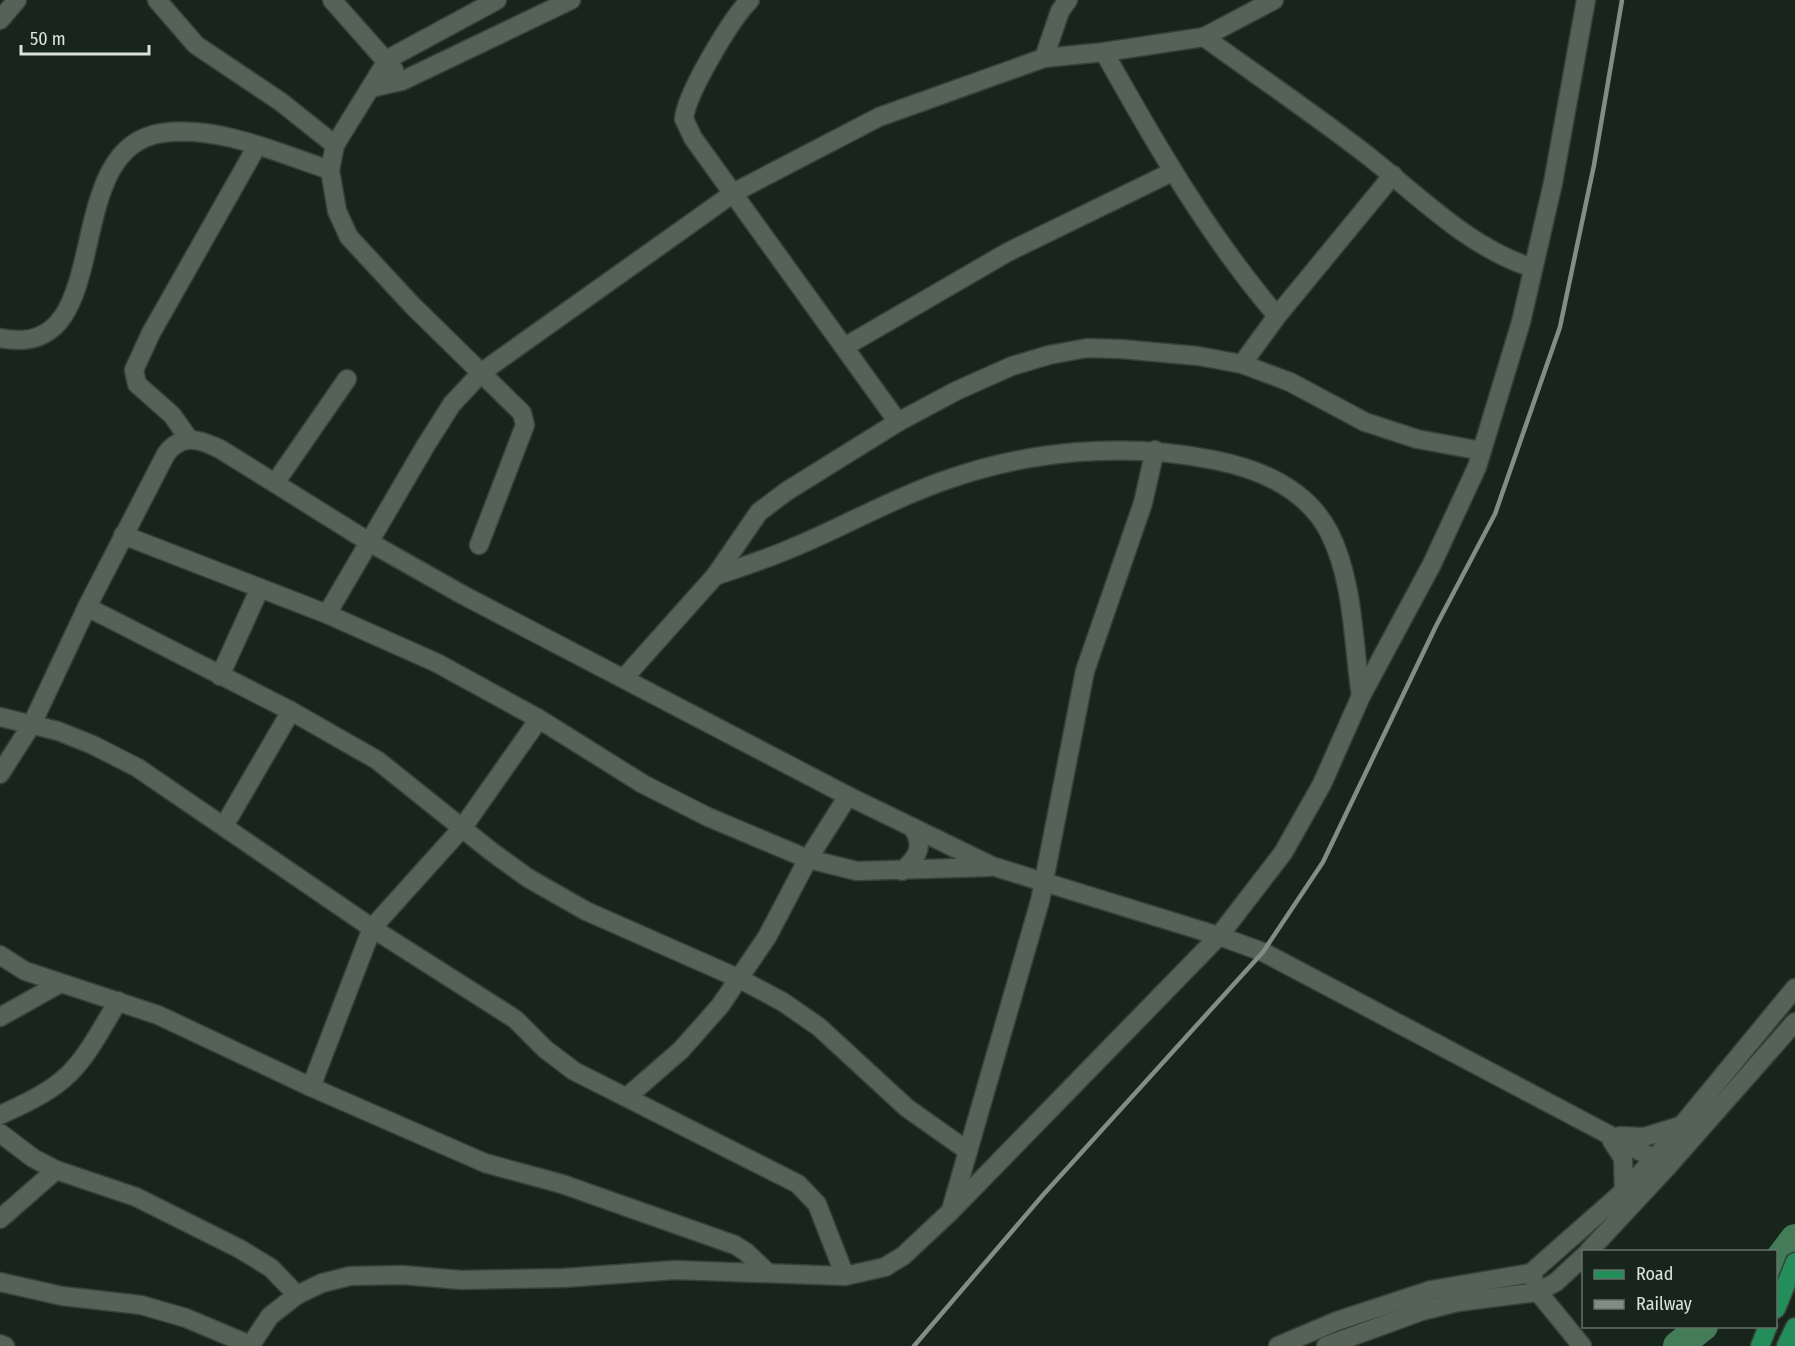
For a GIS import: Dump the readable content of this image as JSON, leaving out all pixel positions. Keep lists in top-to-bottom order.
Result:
{
  "legend": ["Road", "Railway"],
  "scale_bar": "50 m"
}
